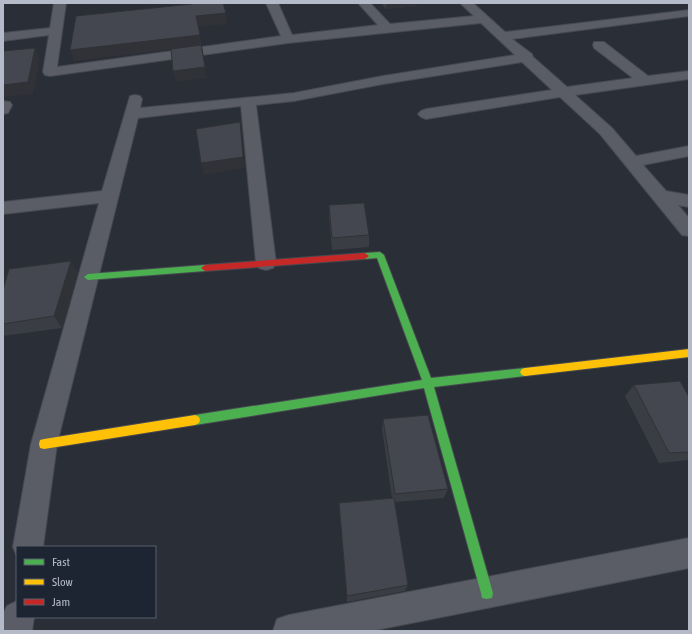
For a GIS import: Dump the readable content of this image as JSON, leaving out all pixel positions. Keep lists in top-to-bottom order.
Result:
{
  "legend": ["Fast", "Slow", "Jam"]
}
